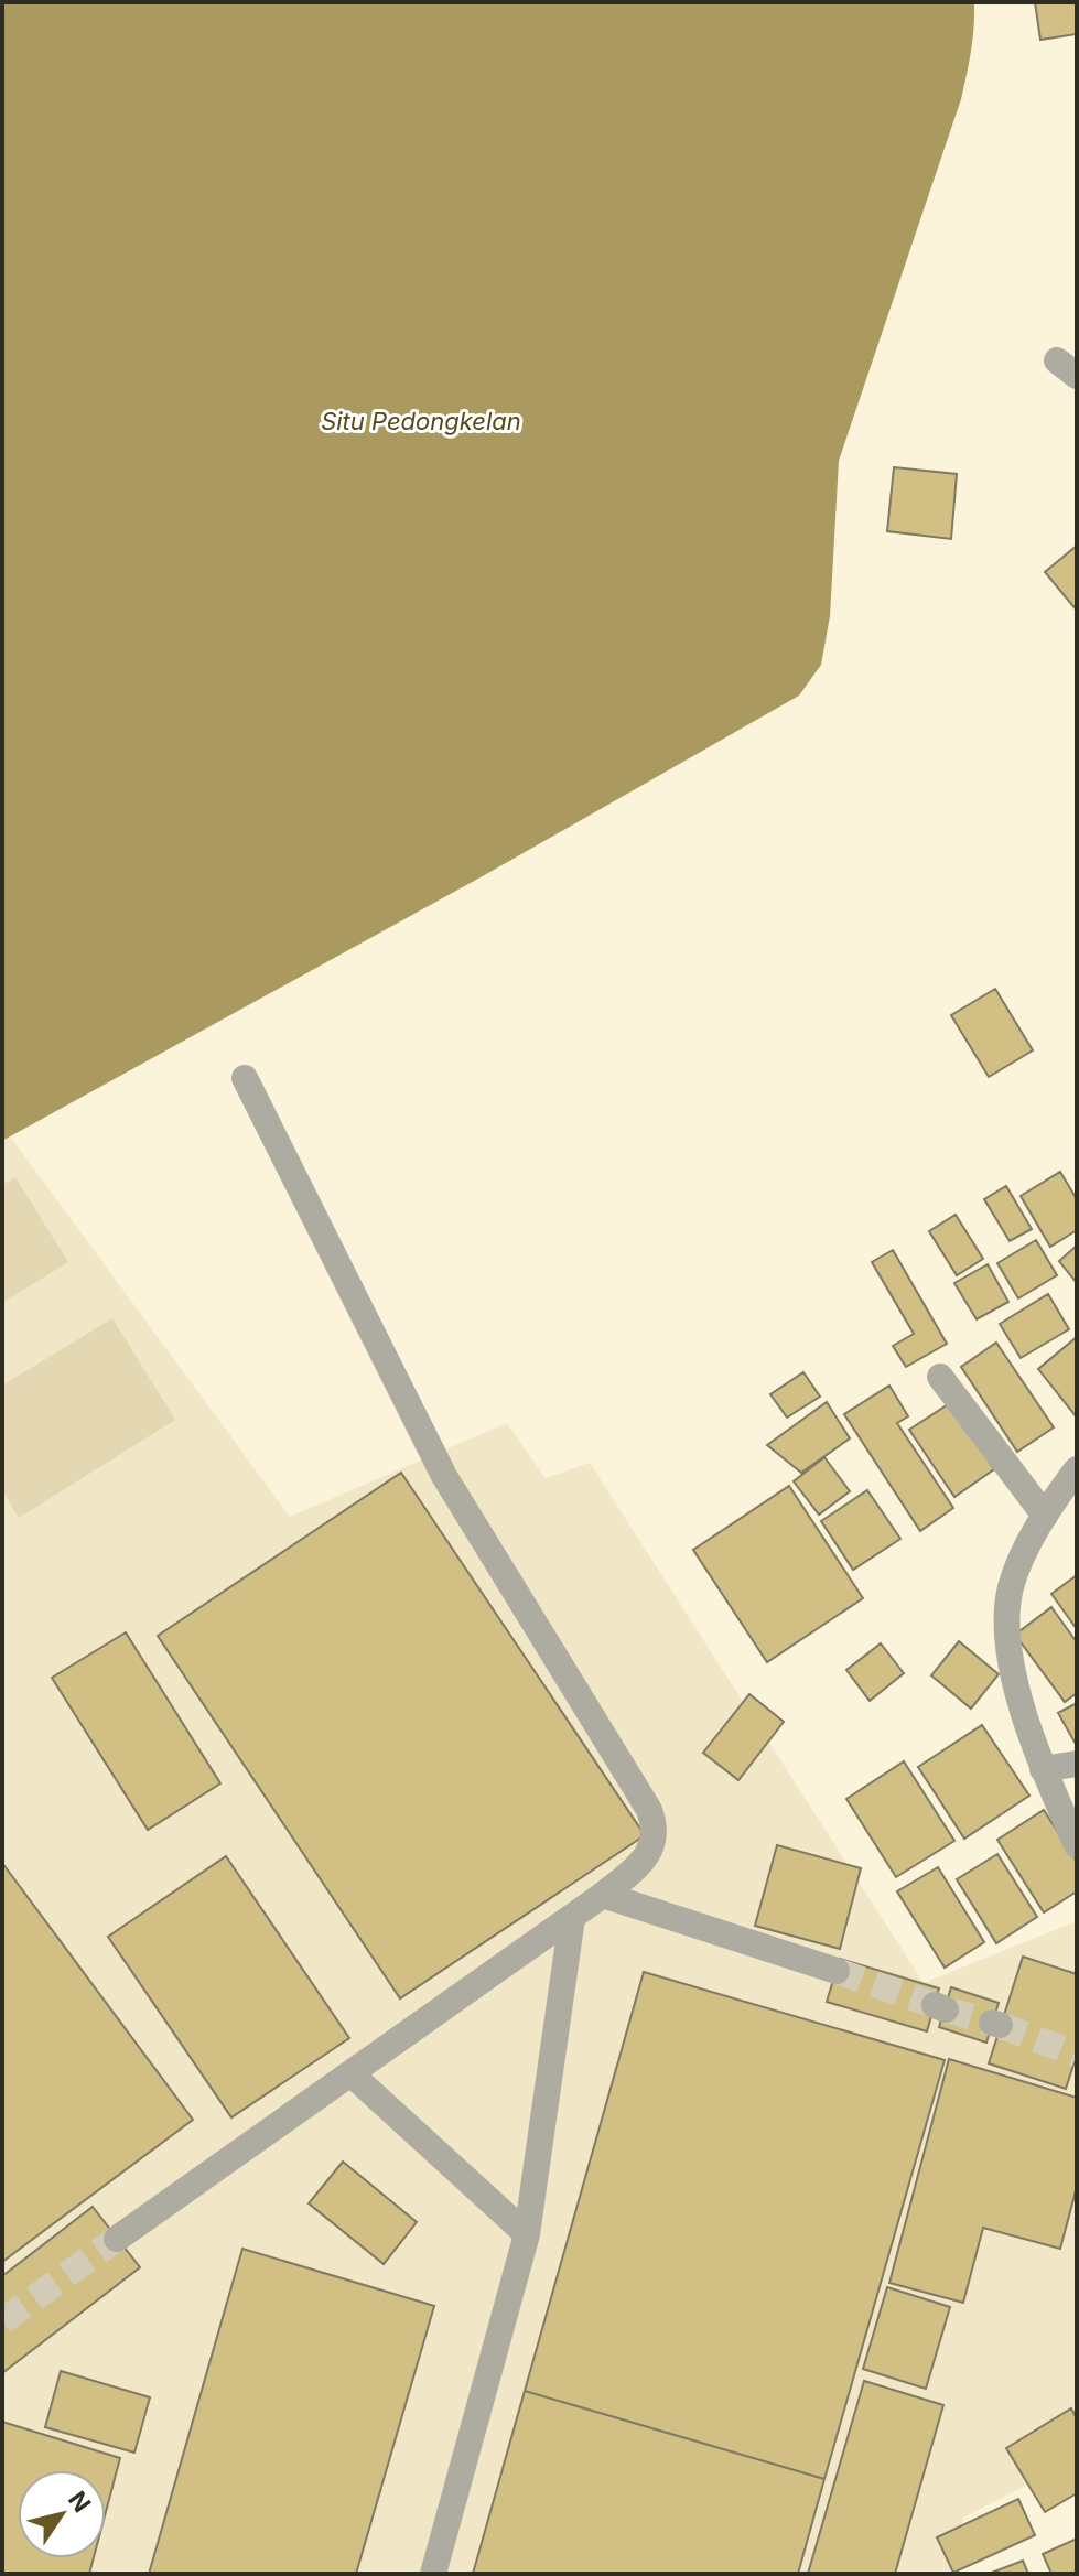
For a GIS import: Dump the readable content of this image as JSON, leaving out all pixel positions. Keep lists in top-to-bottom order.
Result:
{
  "water": ["Situ Pedongkelan"],
  "north": "top right"
}
